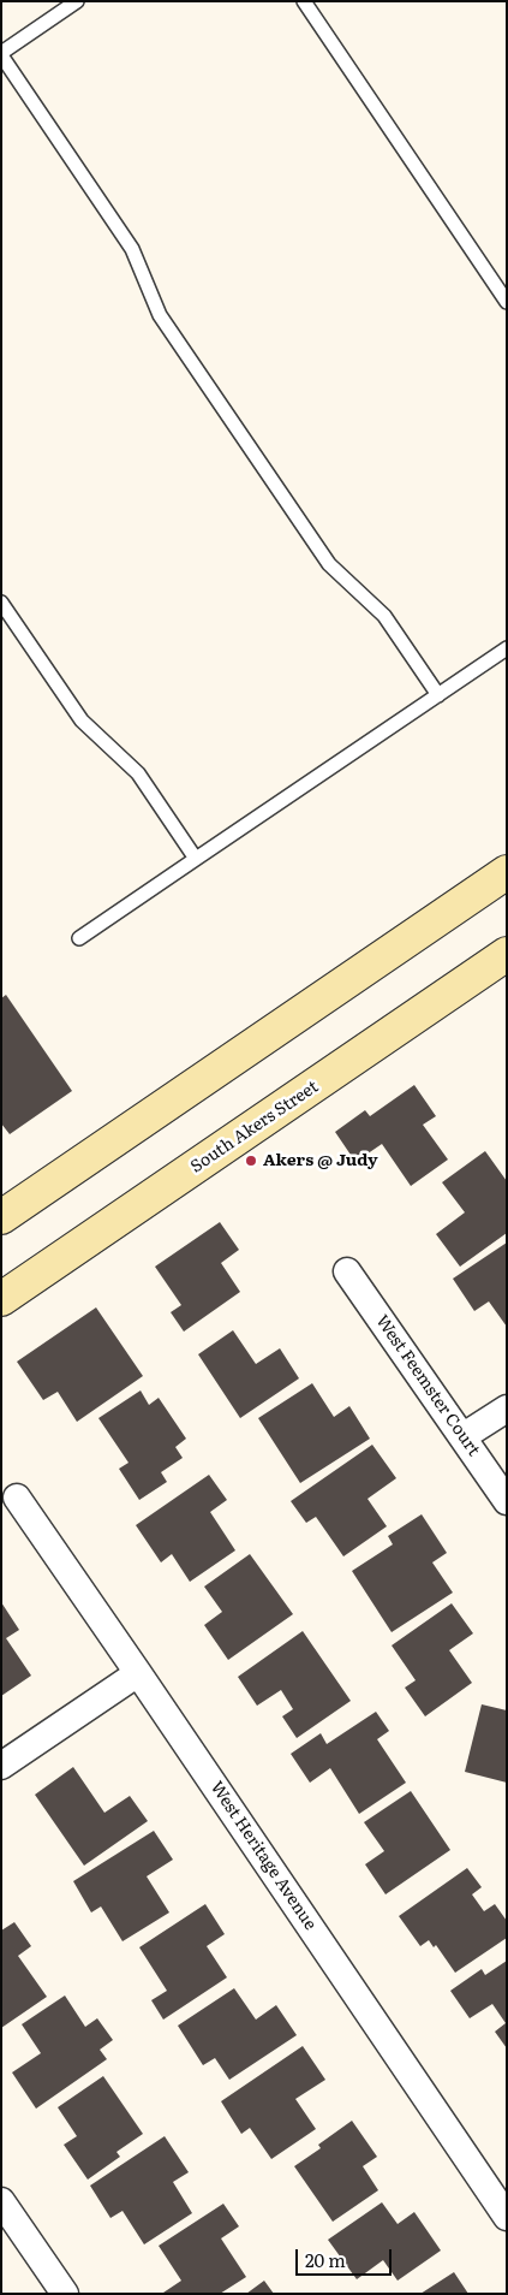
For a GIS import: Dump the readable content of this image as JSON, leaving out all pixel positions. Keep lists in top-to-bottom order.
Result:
{
  "streets": {
    "main road": ["South Akers Street"],
    "street": ["West Feemster Court", "West Heritage Avenue"]
  },
  "places": ["Akers @ Judy"],
  "scale_bar": "20 m"
}
